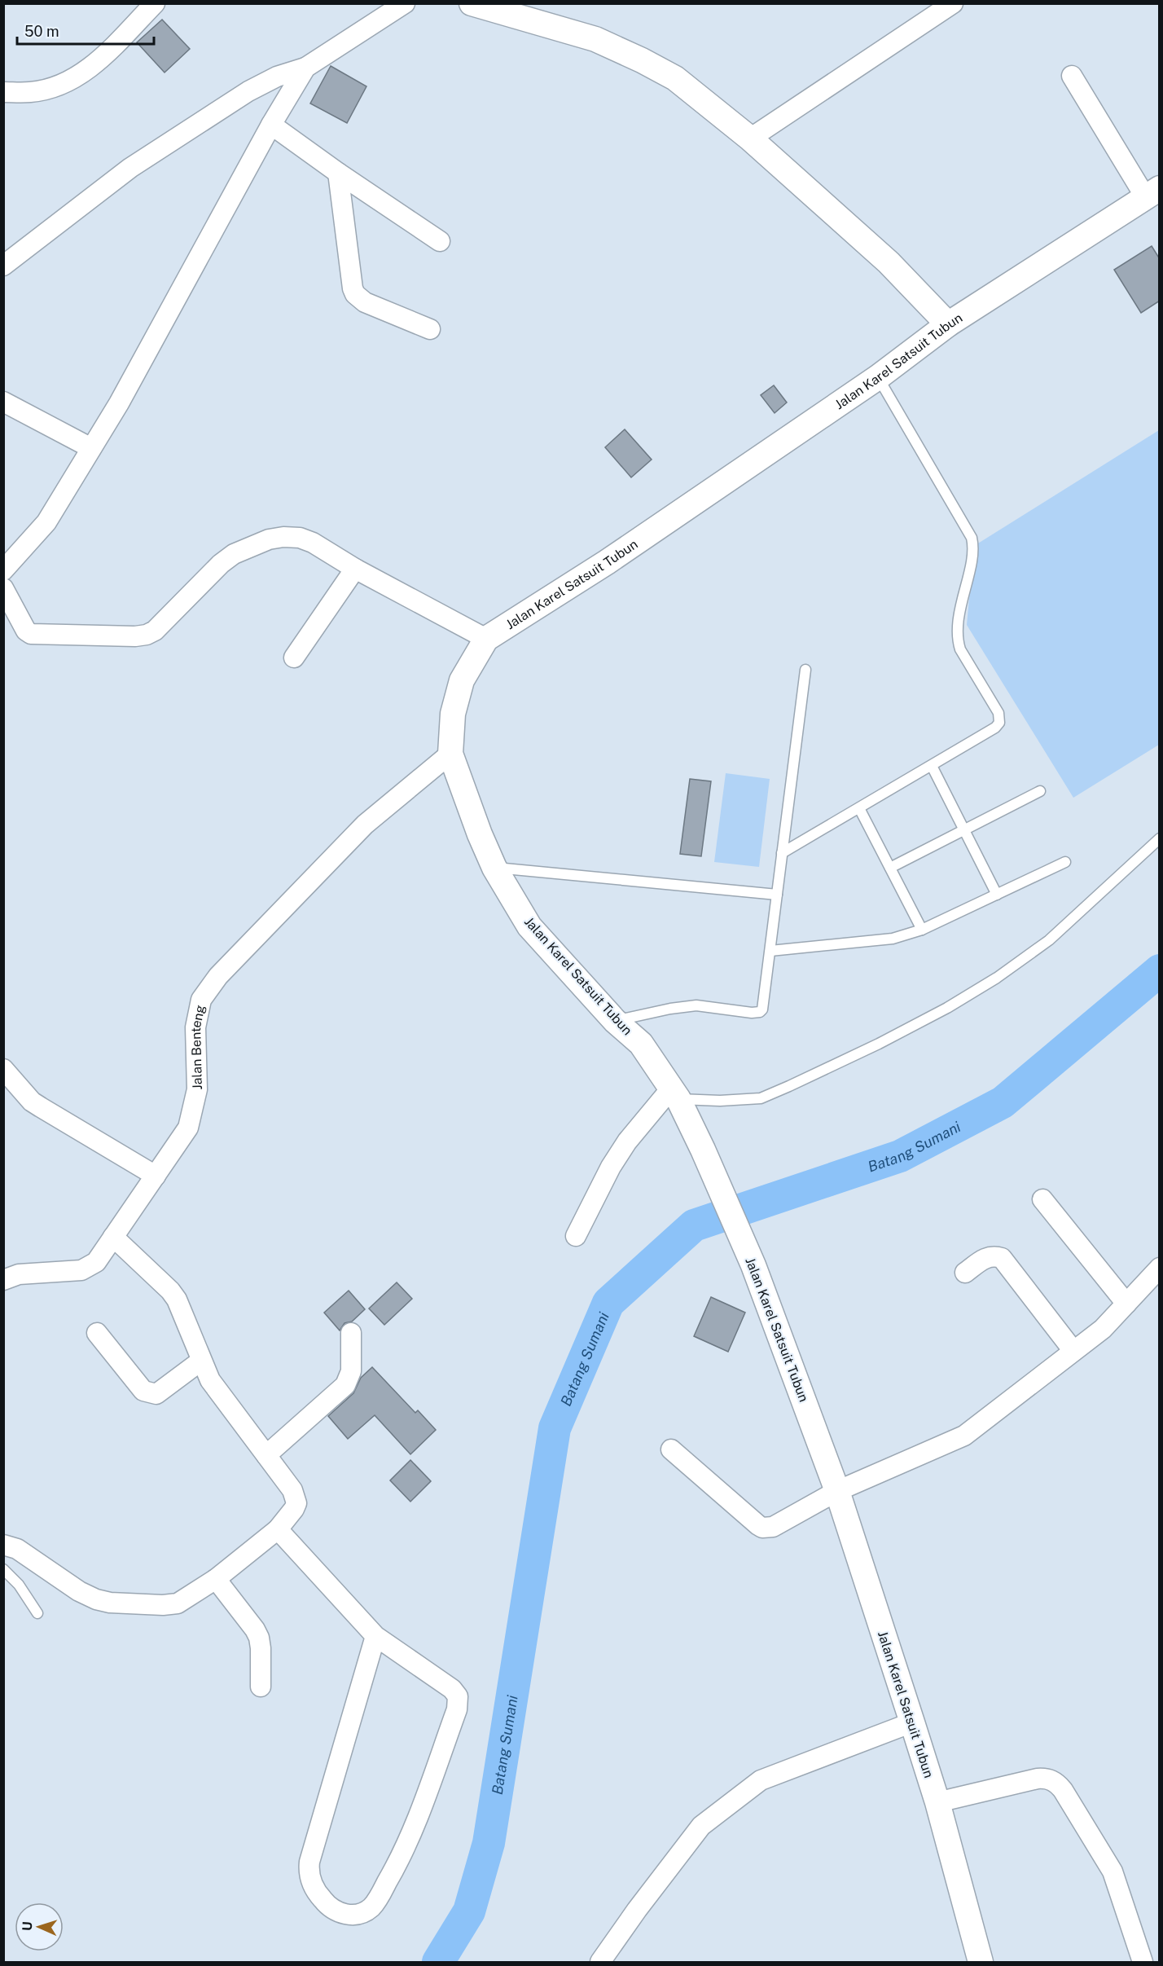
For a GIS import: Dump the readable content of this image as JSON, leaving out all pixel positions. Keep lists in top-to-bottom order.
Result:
{
  "streets": {
    "street": ["Jalan Karel Satsuit Tubun", "Jalan Benteng"]
  },
  "crossings": [
    ["Jalan Karel Satsuit Tubun", "Jalan Benteng"]
  ],
  "water": ["Batang Sumani"],
  "scale_bar": "50 m",
  "north": "left"
}
